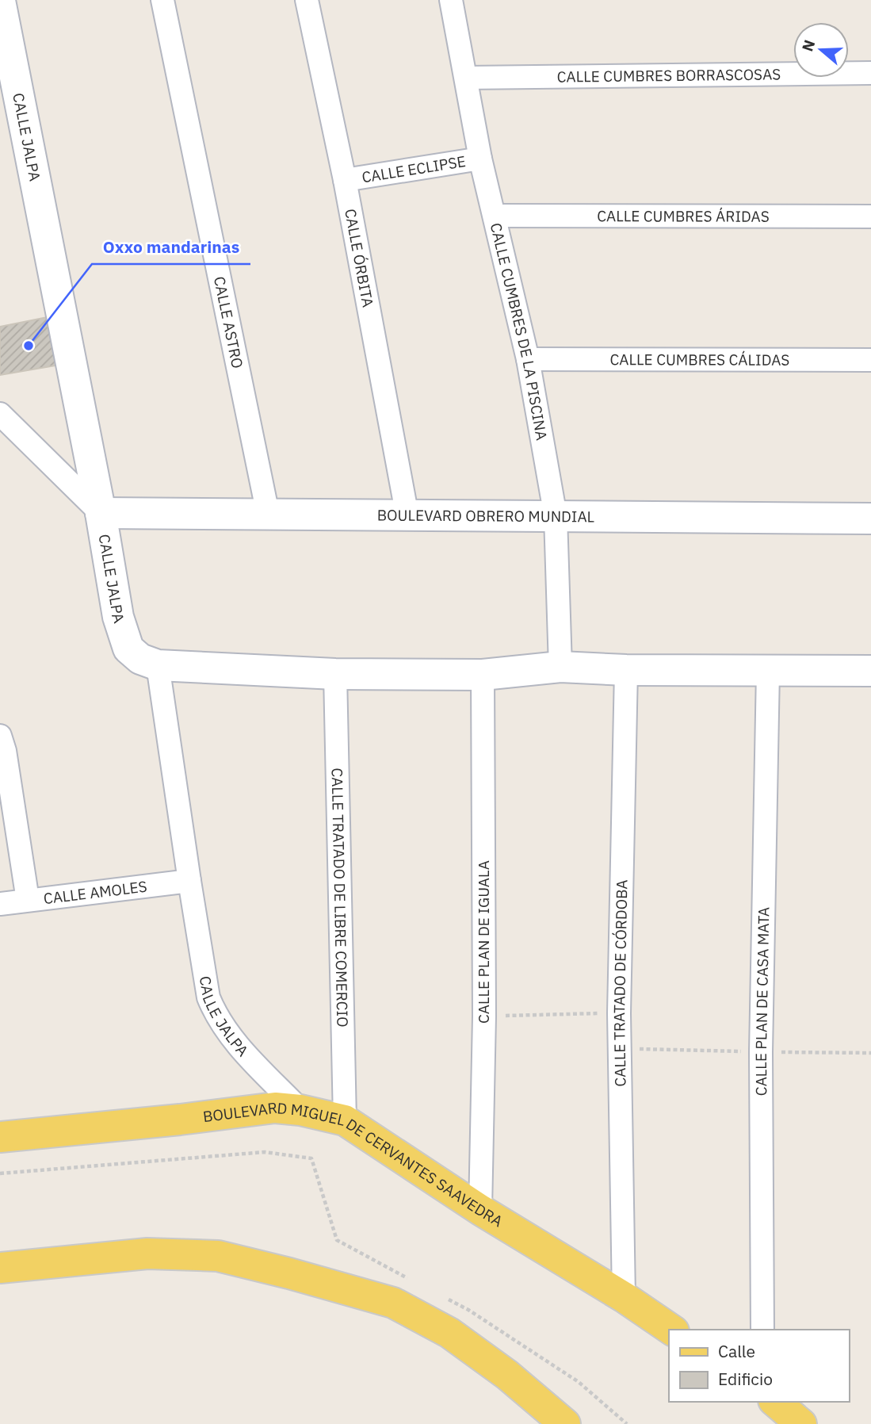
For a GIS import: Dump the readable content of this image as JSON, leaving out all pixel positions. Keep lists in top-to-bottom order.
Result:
{
  "streets": {
    "main road": ["BOULEVARD MIGUEL DE CERVANTES SAAVEDRA"],
    "street": [
      "CALLE CUMBRES BORRASCOSAS",
      "CALLE JALPA",
      "CALLE ECLIPSE",
      "CALLE CUMBRES ÁRIDAS",
      "CALLE ÓRBITA",
      "CALLE ASTRO",
      "CALLE CUMBRES DE LA PISCINA",
      "CALLE CUMBRES CÁLIDAS",
      "BOULEVARD OBRERO MUNDIAL",
      "CALLE AMOLES",
      "CALLE TRATADO DE LIBRE COMERCIO",
      "CALLE PLAN DE IGUALA",
      "CALLE TRATADO DE CÓRDOBA",
      "CALLE PLAN DE CASA MATA"
    ]
  },
  "crossings": [
    ["CALLE CUMBRES BORRASCOSAS", "CALLE CUMBRES DE LA PISCINA"],
    ["CALLE JALPA", "BOULEVARD OBRERO MUNDIAL"],
    ["CALLE JALPA", "CALLE AMOLES"],
    ["CALLE JALPA", "BOULEVARD MIGUEL DE CERVANTES SAAVEDRA"],
    ["CALLE ECLIPSE", "CALLE ÓRBITA"],
    ["CALLE ECLIPSE", "CALLE CUMBRES DE LA PISCINA"],
    ["CALLE CUMBRES ÁRIDAS", "CALLE CUMBRES DE LA PISCINA"],
    ["CALLE ÓRBITA", "BOULEVARD OBRERO MUNDIAL"],
    ["CALLE ASTRO", "BOULEVARD OBRERO MUNDIAL"],
    ["CALLE CUMBRES DE LA PISCINA", "CALLE CUMBRES CÁLIDAS"],
    ["CALLE CUMBRES DE LA PISCINA", "BOULEVARD OBRERO MUNDIAL"],
    ["CALLE TRATADO DE LIBRE COMERCIO", "BOULEVARD MIGUEL DE CERVANTES SAAVEDRA"],
    ["CALLE PLAN DE IGUALA", "BOULEVARD MIGUEL DE CERVANTES SAAVEDRA"],
    ["CALLE TRATADO DE CÓRDOBA", "BOULEVARD MIGUEL DE CERVANTES SAAVEDRA"]
  ],
  "places": ["Oxxo mandarinas"],
  "legend": ["Calle", "Edificio"],
  "north": "left"
}
